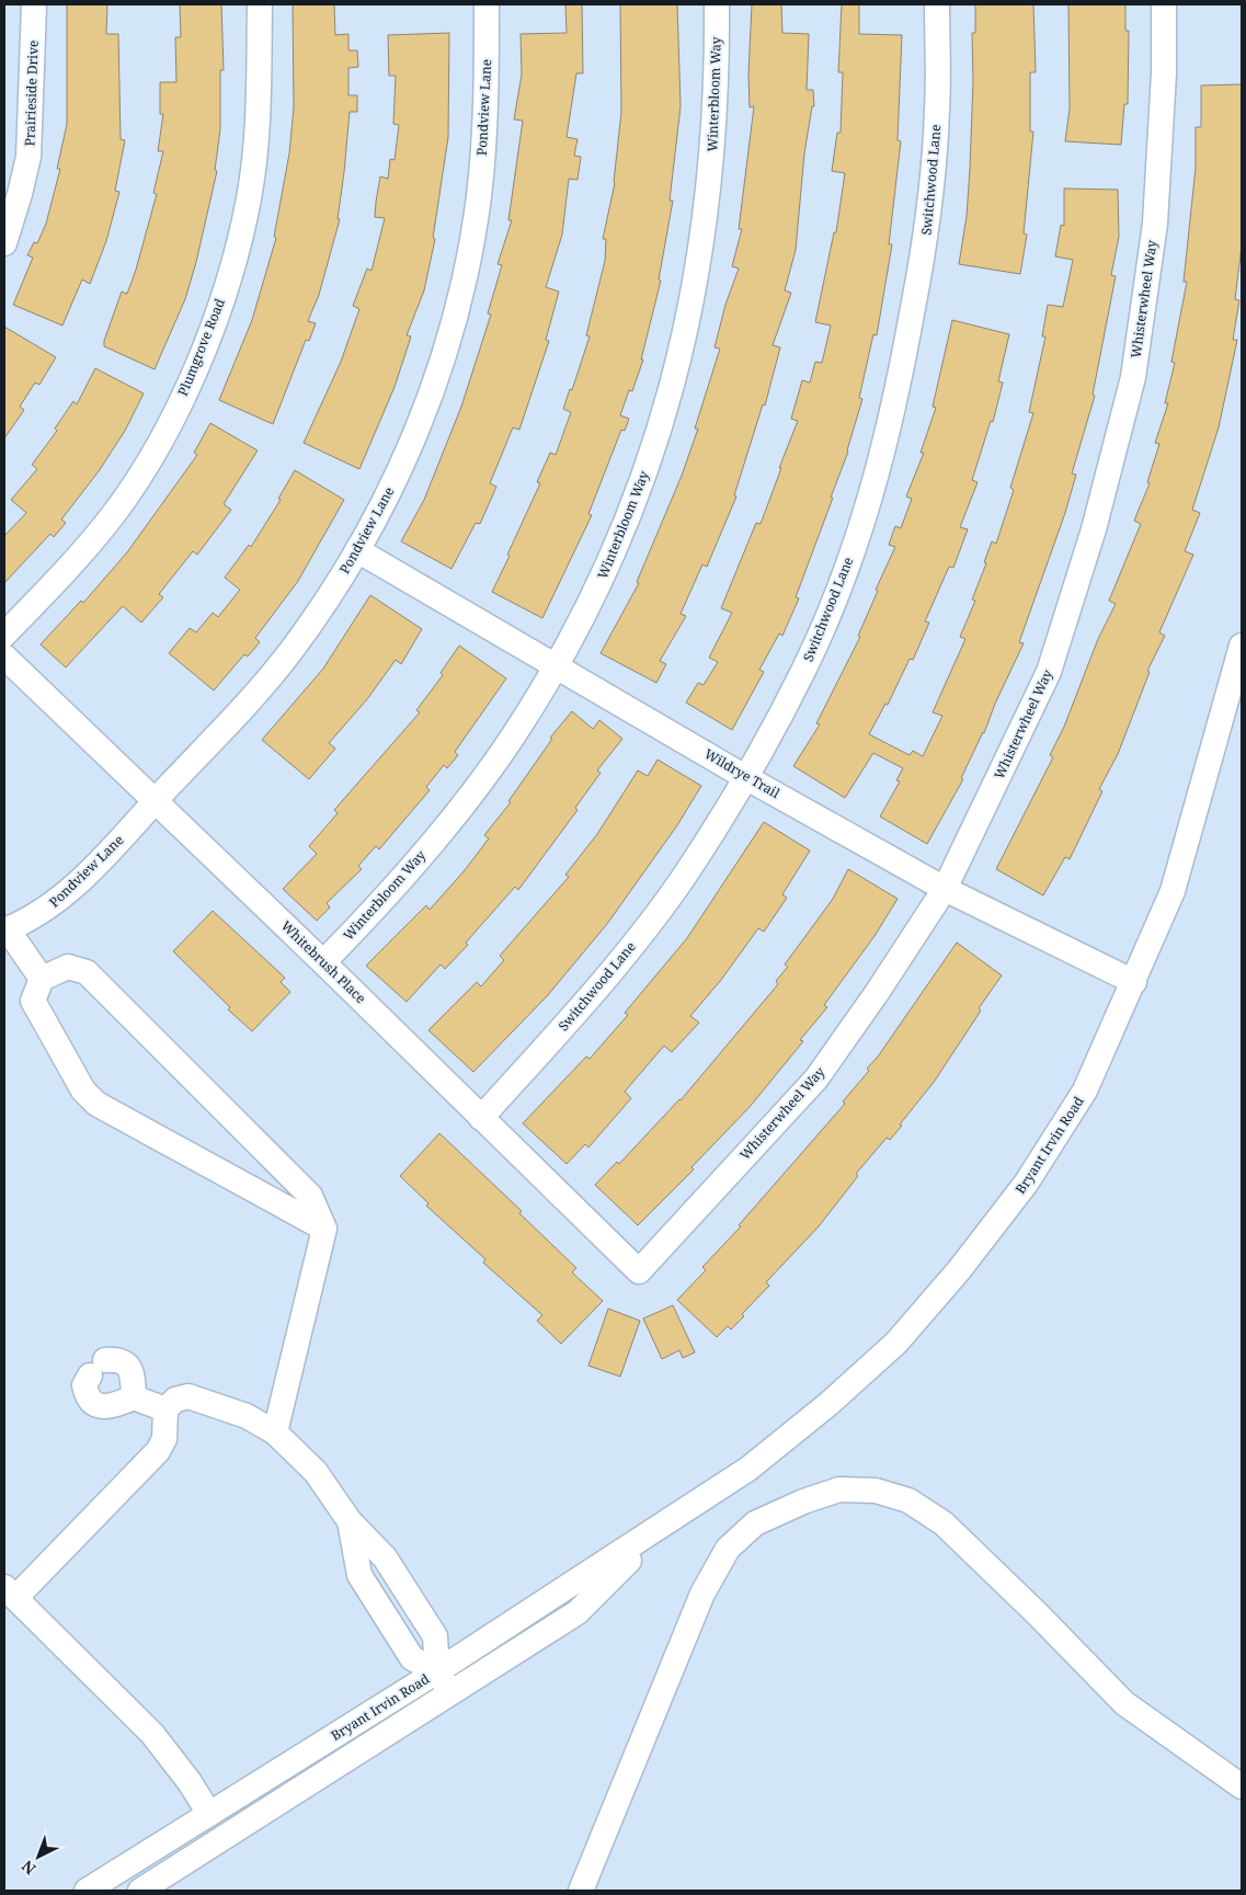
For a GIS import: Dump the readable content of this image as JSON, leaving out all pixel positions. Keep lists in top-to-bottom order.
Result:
{
  "streets": {
    "street": [
      "Prairieside Drive",
      "Winterbloom Way",
      "Pondview Lane",
      "Switchwood Lane",
      "Whisterwheel Way",
      "Plumgrove Road",
      "Wildrye Trail",
      "Whitebrush Place",
      "Bryant Irvin Road"
    ]
  },
  "crossings": [
    ["Winterbloom Way", "Wildrye Trail"],
    ["Winterbloom Way", "Whitebrush Place"],
    ["Pondview Lane", "Wildrye Trail"],
    ["Pondview Lane", "Whitebrush Place"],
    ["Switchwood Lane", "Wildrye Trail"],
    ["Switchwood Lane", "Whitebrush Place"],
    ["Whisterwheel Way", "Wildrye Trail"],
    ["Whisterwheel Way", "Whitebrush Place"],
    ["Wildrye Trail", "Bryant Irvin Road"]
  ],
  "north": "bottom left"
}
